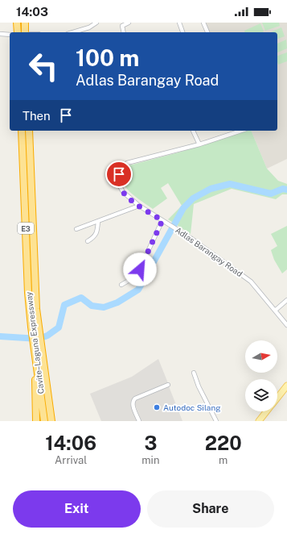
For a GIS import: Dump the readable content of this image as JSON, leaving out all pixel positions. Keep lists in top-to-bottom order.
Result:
{
  "streets": {
    "highway": ["E3", "Cavite–Laguna Expressway"],
    "street": ["Adlas Barangay Road"]
  },
  "places": ["Autodoc Silang"],
  "north": "right",
  "page": {
    "status": "14:03",
    "turn": ["100 m", "Adlas Barangay Road"],
    "then": "Then",
    "eta": [
      "14:06",
      "Arrival",
      "3",
      "min",
      "220",
      "m"
    ],
    "buttons": ["Exit", "Share"]
  }
}
